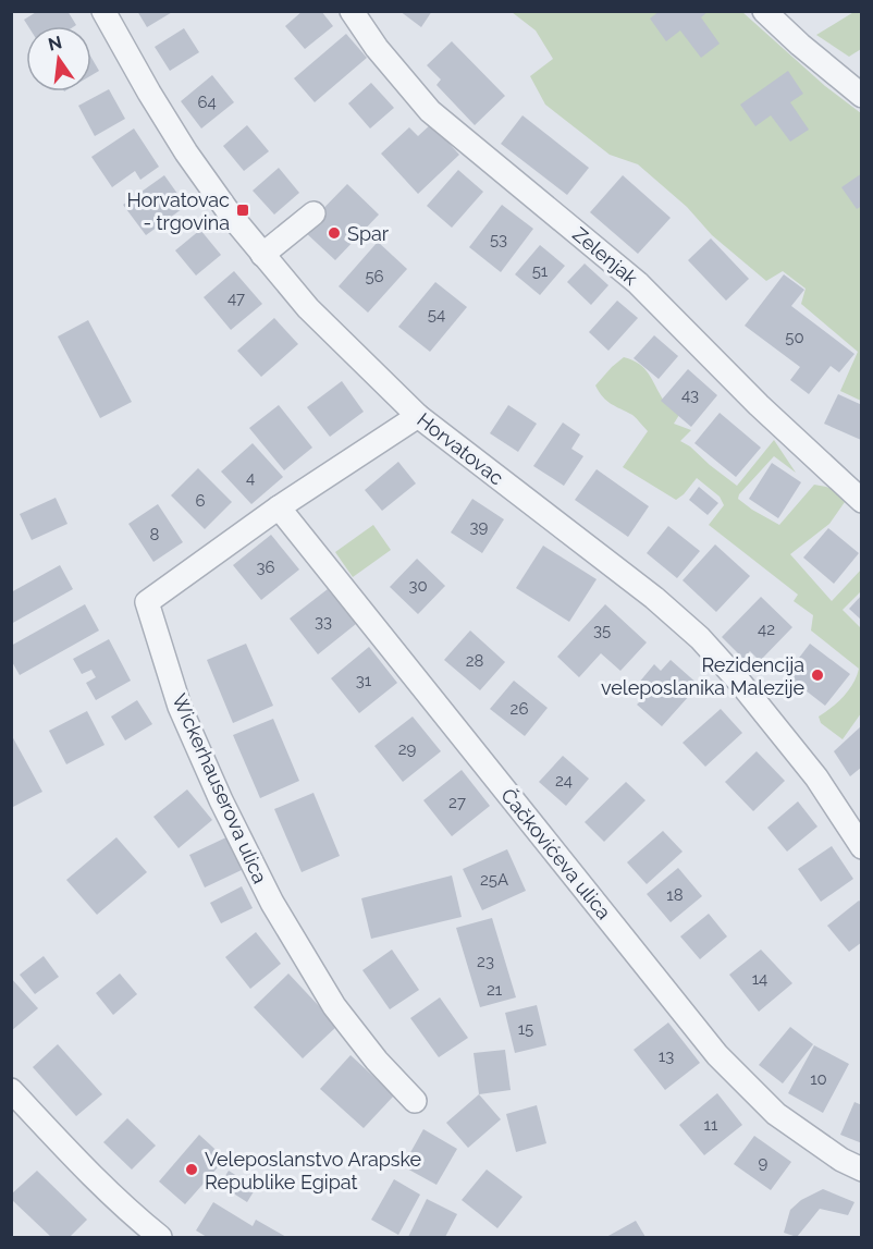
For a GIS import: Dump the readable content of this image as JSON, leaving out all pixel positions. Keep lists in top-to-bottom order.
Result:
{
  "streets": {
    "street": [
      "Zelenjak",
      "Horvatovac",
      "Wickerhauserova ulica",
      "Čačkovićeva ulica"
    ]
  },
  "crossings": [
    ["Horvatovac", "Wickerhauserova ulica"],
    ["Wickerhauserova ulica", "Čačkovićeva ulica"]
  ],
  "places": {
    "transit": ["Horvatovac - trgovina"],
    "other": ["Spar", "Rezidencija veleposlanika Malezije", "Veleposlanstvo Arapske Republike Egipat"]
  },
  "house_numbers": [
    "64",
    "53",
    "51",
    "56",
    "47",
    "54",
    "50",
    "43",
    "4",
    "6",
    "39",
    "8",
    "36",
    "30",
    "33",
    "42",
    "35",
    "28",
    "31",
    "26",
    "29",
    "24",
    "27",
    "25A",
    "18",
    "23",
    "14",
    "21",
    "15",
    "13",
    "10",
    "11",
    "9"
  ],
  "north": "top"
}
